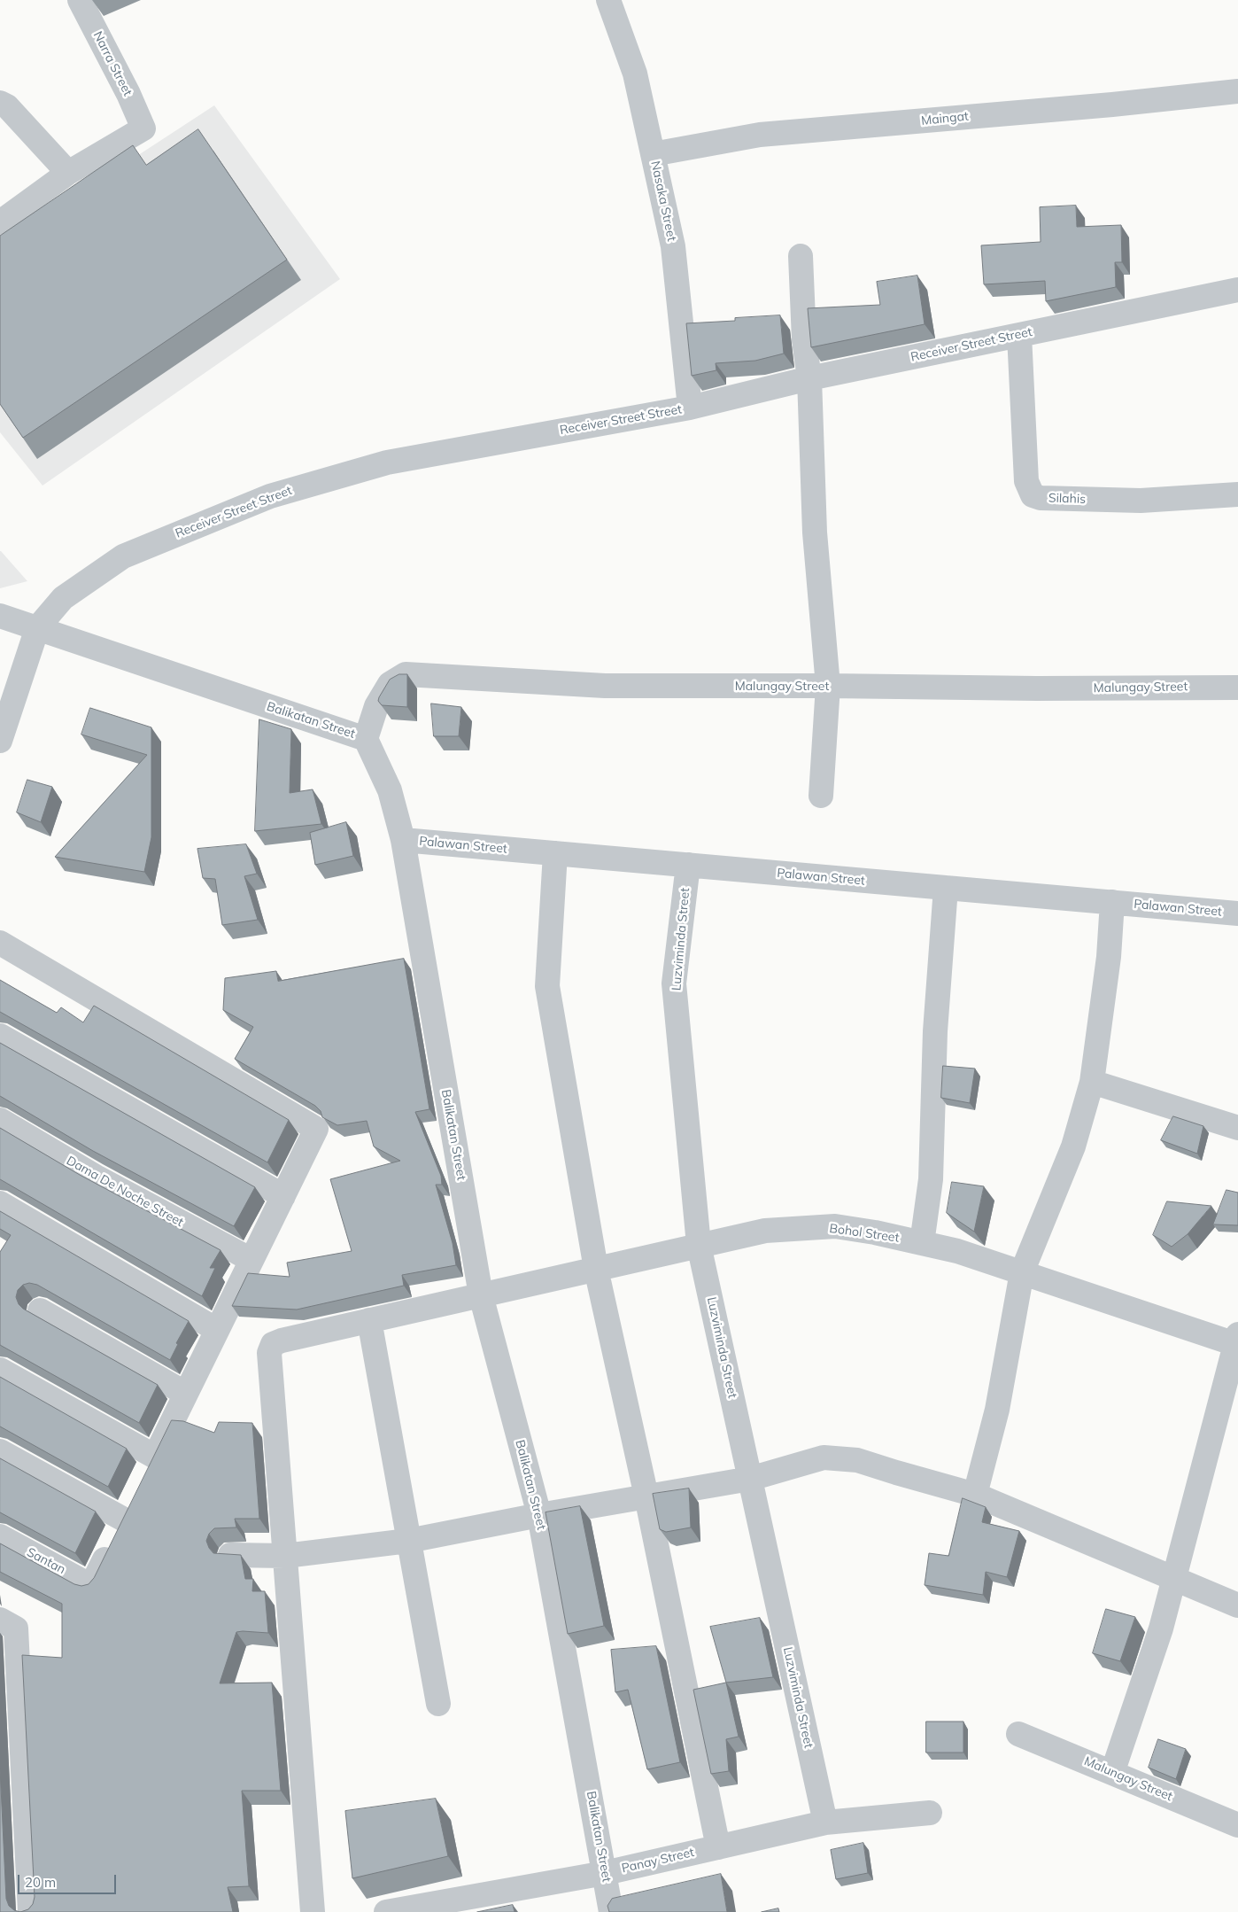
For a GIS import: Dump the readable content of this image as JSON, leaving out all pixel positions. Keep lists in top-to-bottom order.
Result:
{
  "streets": {
    "street": [
      "Narra Street",
      "Maingat",
      "Nasaka Street",
      "Receiver Street Street",
      "Silahis",
      "Malungay Street",
      "Balikatan Street",
      "Palawan Street",
      "Luzviminda Street",
      "Dama De Noche Street",
      "Bohol Street",
      "Santan",
      "Panay Street"
    ]
  },
  "crossings": [
    ["Maingat", "Nasaka Street"],
    ["Nasaka Street", "Receiver Street Street"],
    ["Receiver Street Street", "Silahis"],
    ["Receiver Street Street", "Balikatan Street"],
    ["Malungay Street", "Balikatan Street"],
    ["Balikatan Street", "Palawan Street"],
    ["Balikatan Street", "Bohol Street"],
    ["Balikatan Street", "Panay Street"],
    ["Palawan Street", "Luzviminda Street"],
    ["Luzviminda Street", "Bohol Street"],
    ["Luzviminda Street", "Panay Street"]
  ],
  "scale_bar": "20 m"
}
